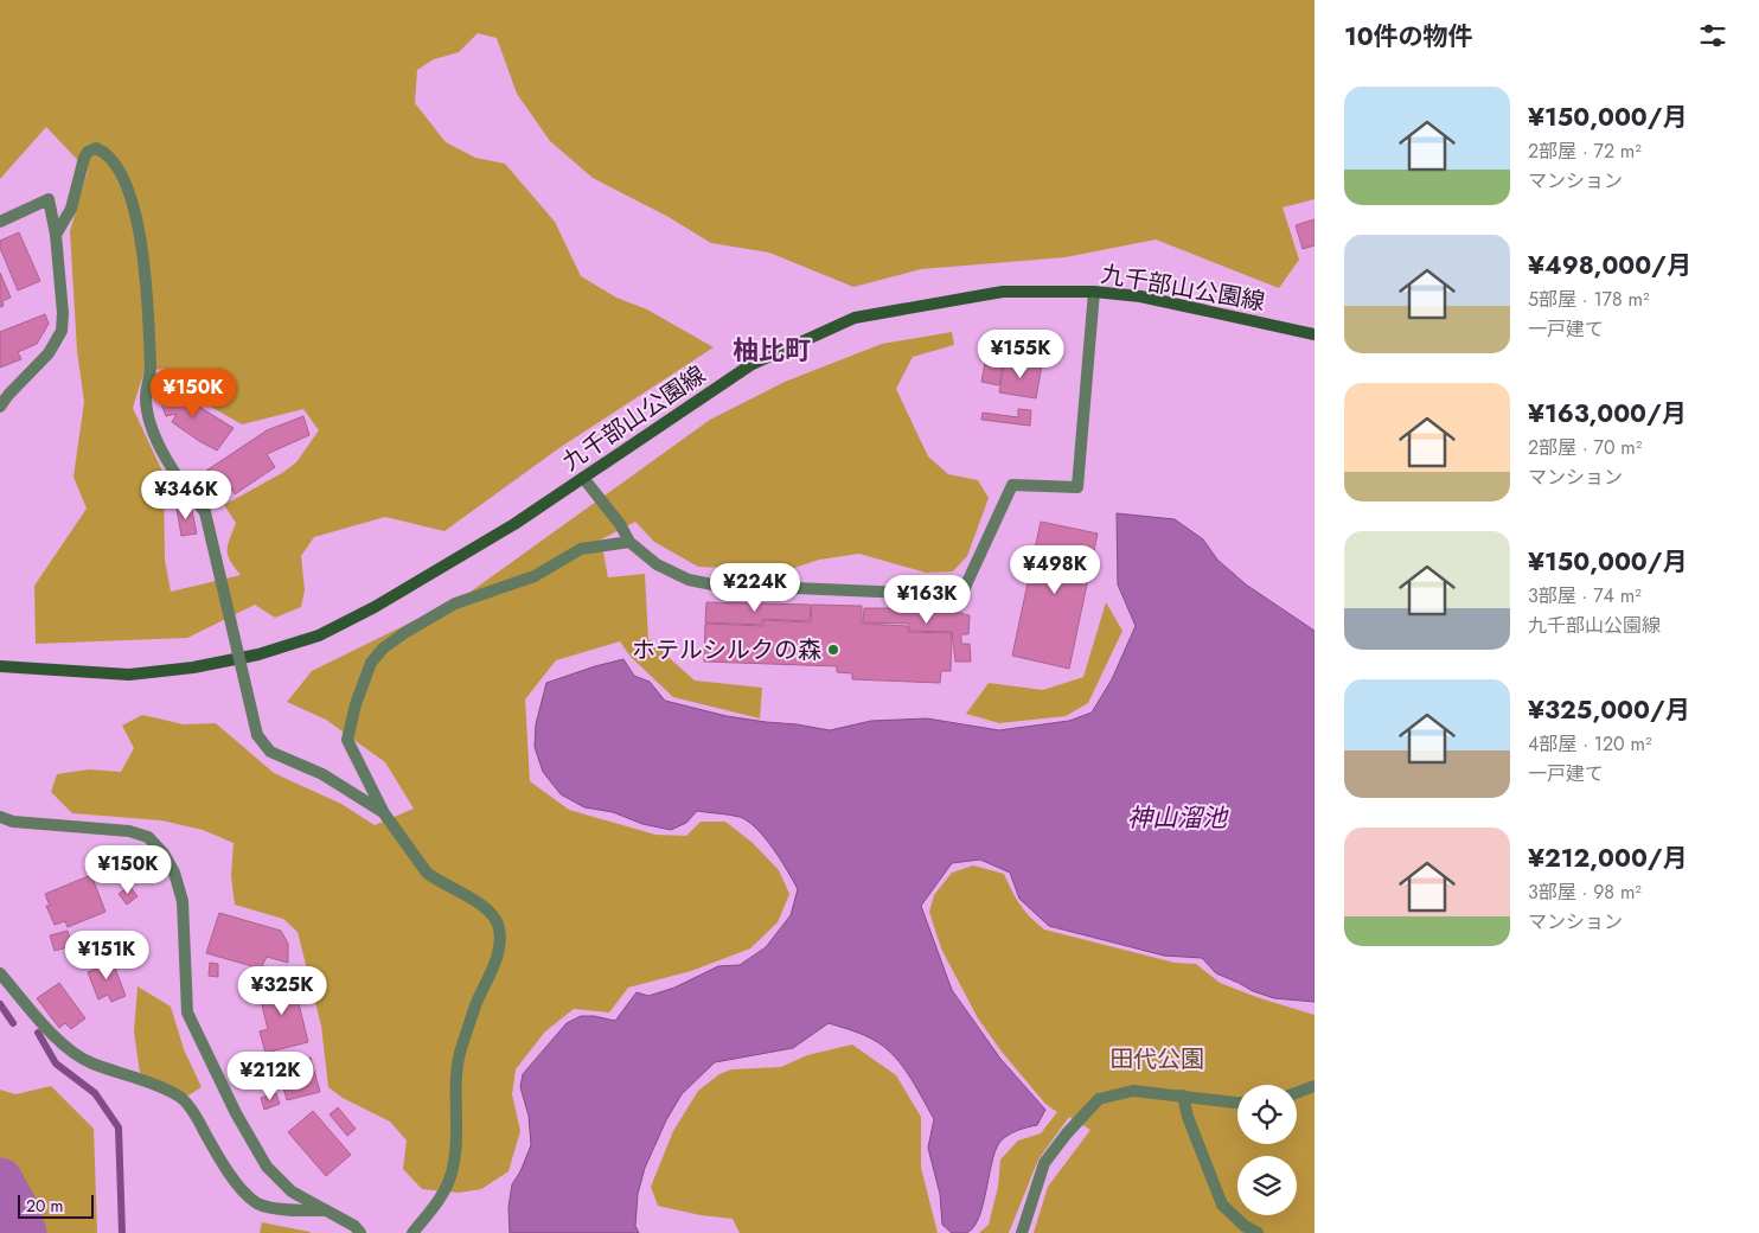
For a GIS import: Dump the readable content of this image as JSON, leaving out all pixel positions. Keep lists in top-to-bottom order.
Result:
{
  "streets": {
    "main road": ["九千部山公園線"]
  },
  "districts": ["柚比町"],
  "water": ["神山溜池"],
  "parks": ["田代公園"],
  "places": ["ホテルシルクの森"],
  "scale_bar": "20 m",
  "page": {
    "heading": "10件の物件",
    "list": [
      {
        "name": "¥150,000/月",
        "note": "2部屋 · 72 m² · マンション"
      },
      {
        "name": "¥498,000/月",
        "note": "5部屋 · 178 m² · 一戸建て"
      },
      {
        "name": "¥163,000/月",
        "note": "2部屋 · 70 m² · マンション"
      },
      {
        "name": "¥150,000/月",
        "note": "3部屋 · 74 m² · 九千部山公園線"
      },
      {
        "name": "¥325,000/月",
        "note": "4部屋 · 120 m² · 一戸建て"
      },
      {
        "name": "¥212,000/月",
        "note": "3部屋 · 98 m² · マンション"
      }
    ],
    "price": [
      "¥155K",
      "¥150K",
      "¥346K",
      "¥498K",
      "¥224K",
      "¥163K",
      "¥150K",
      "¥151K",
      "¥325K",
      "¥212K"
    ],
    "scale": "20 m"
  }
}
